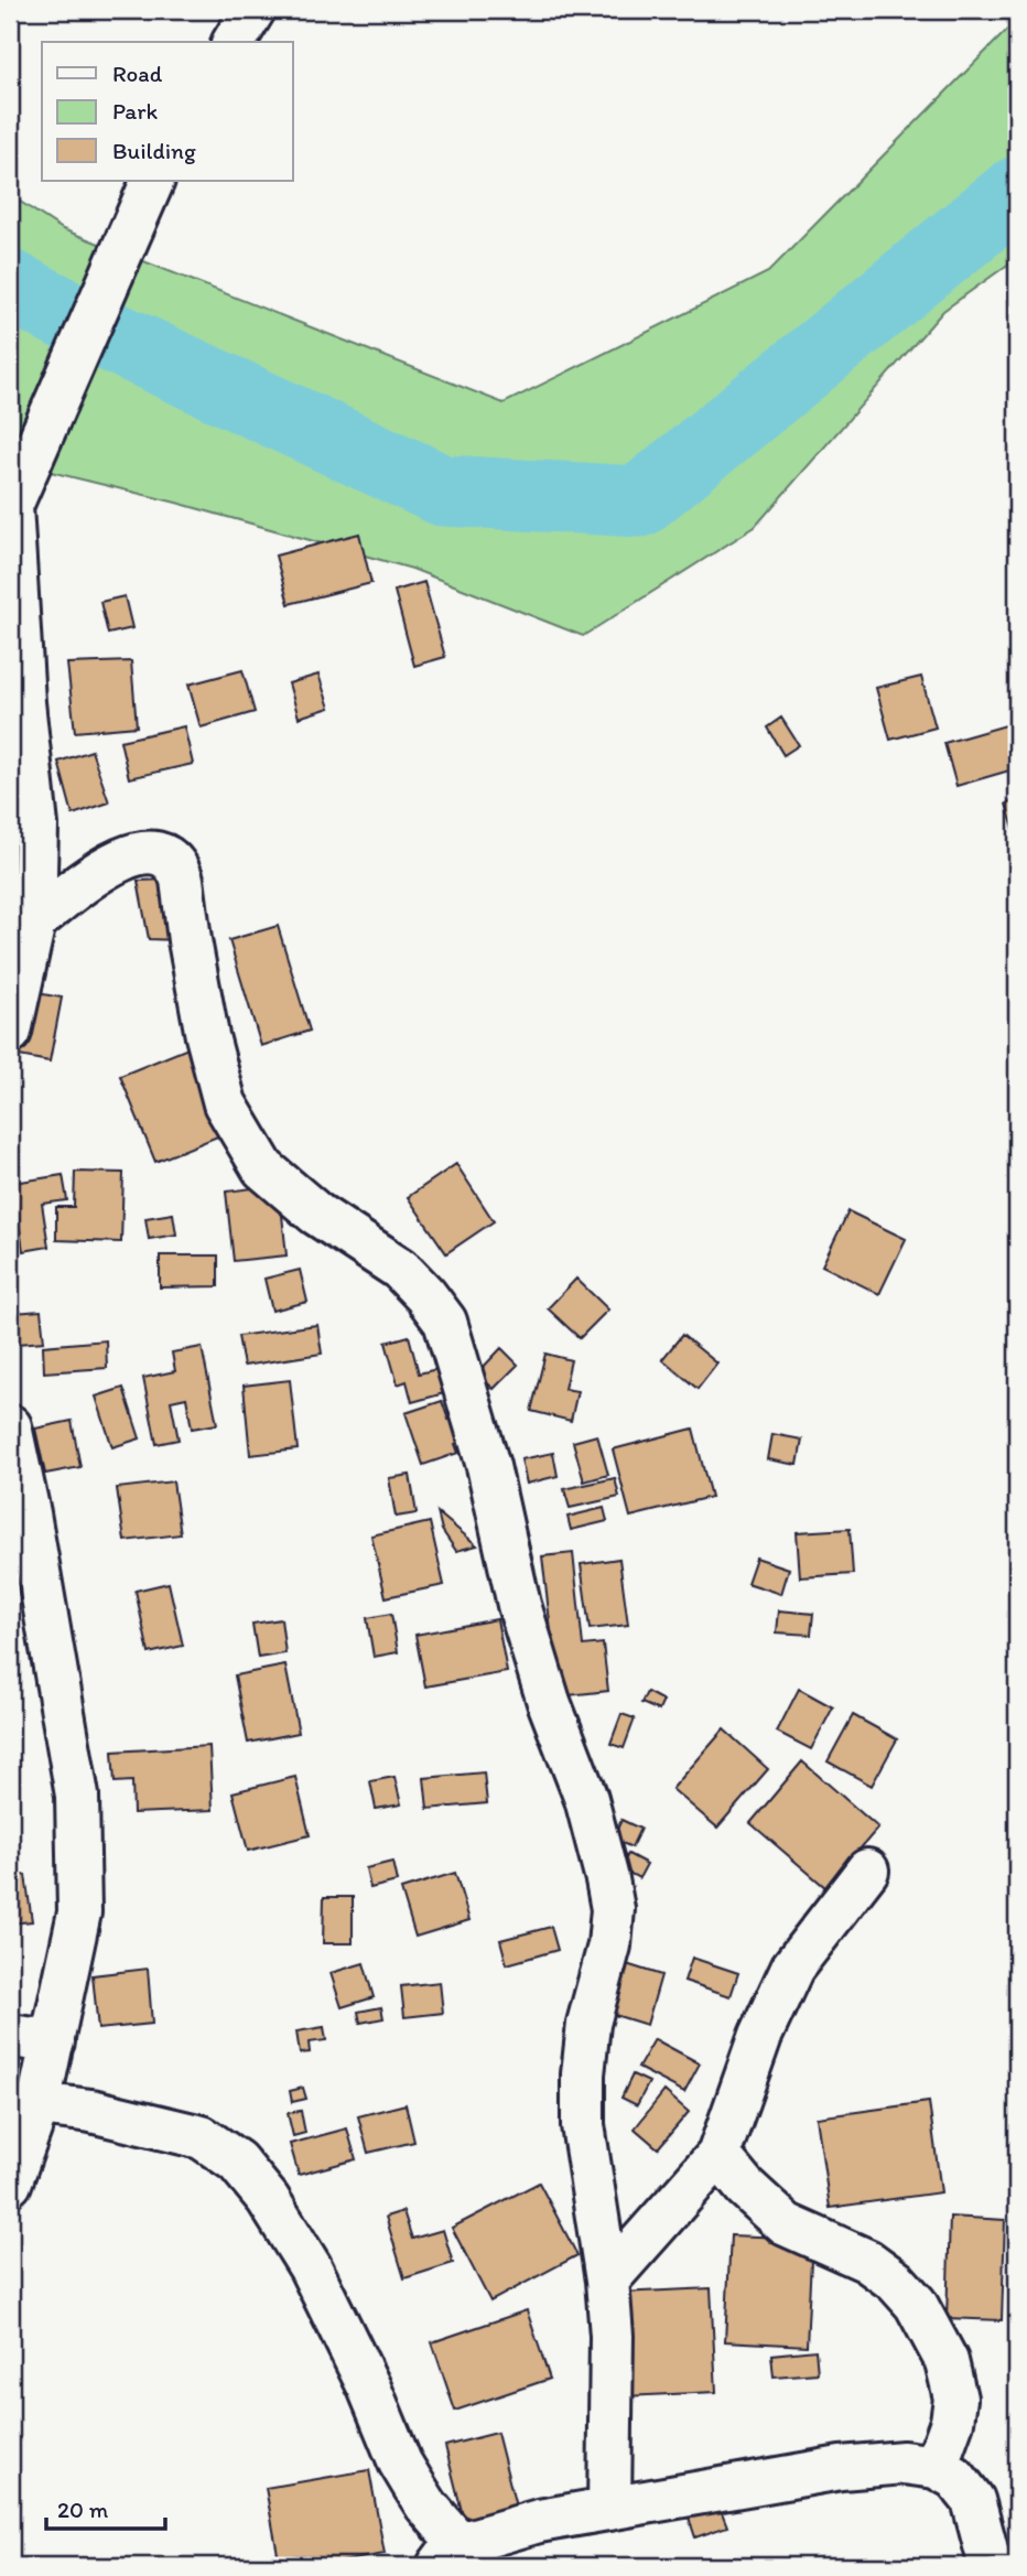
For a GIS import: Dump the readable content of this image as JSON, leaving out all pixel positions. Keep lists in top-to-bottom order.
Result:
{
  "legend": ["Road", "Park", "Building"],
  "scale_bar": "20 m"
}
